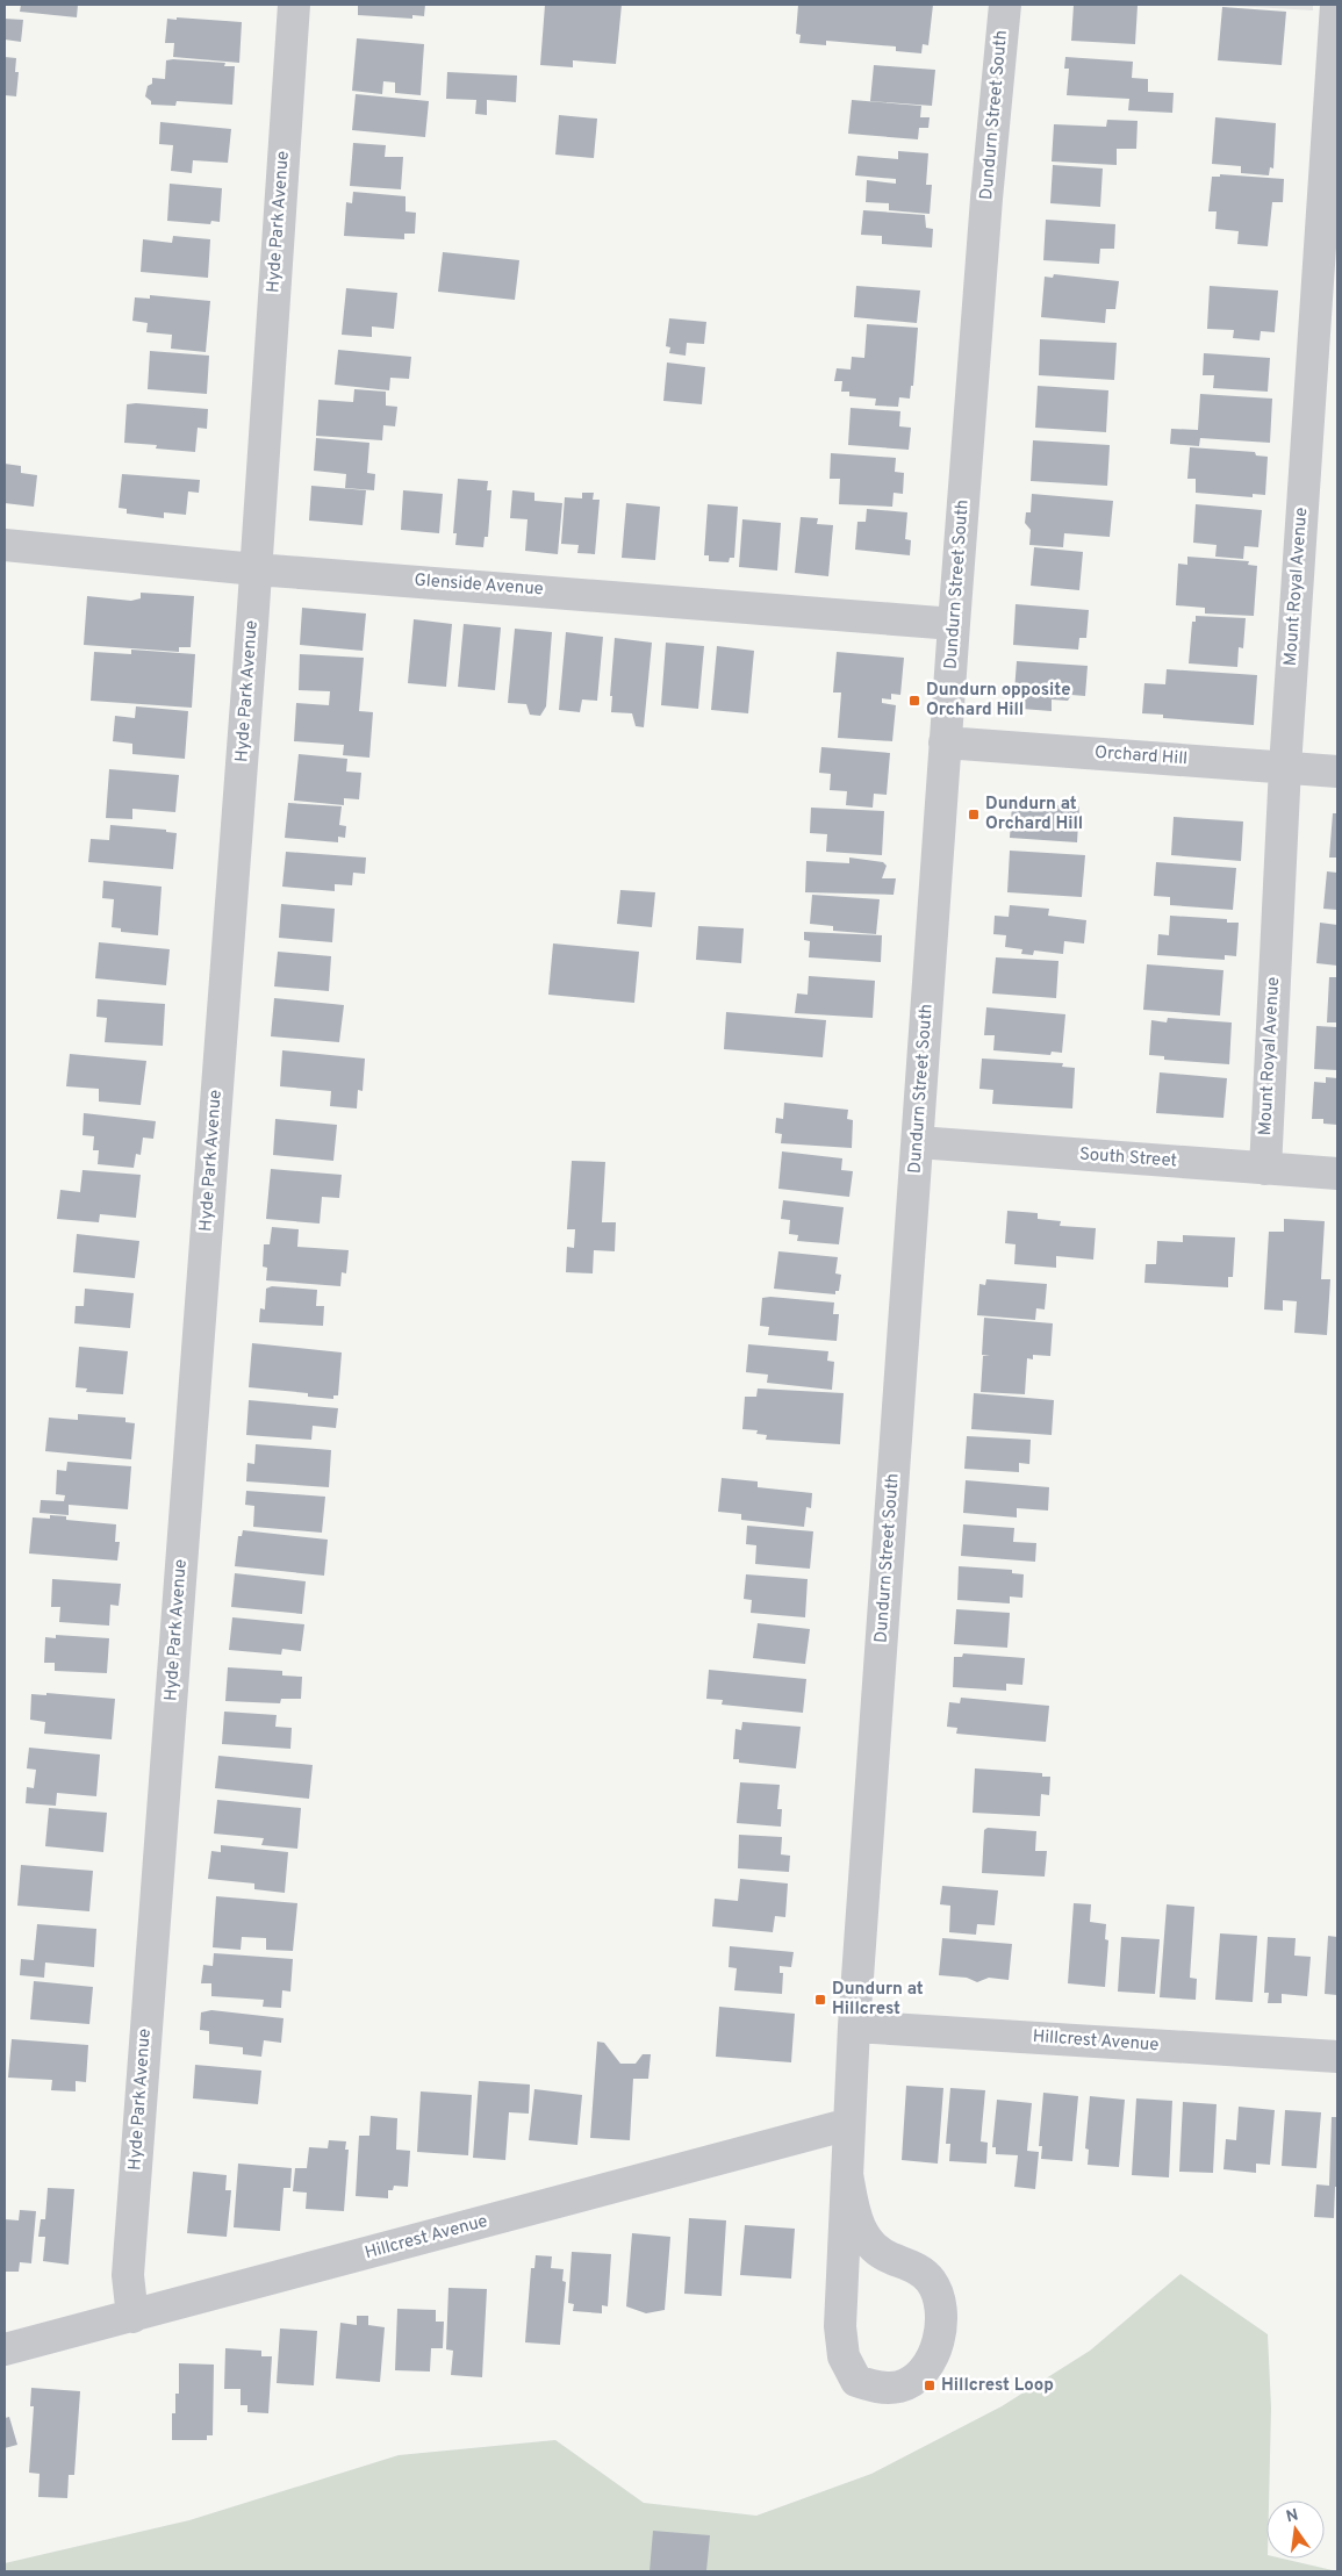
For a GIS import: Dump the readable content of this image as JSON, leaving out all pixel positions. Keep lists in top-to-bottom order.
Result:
{
  "streets": {
    "street": [
      "Dundurn Street South",
      "Hyde Park Avenue",
      "Glenside Avenue",
      "Mount Royal Avenue",
      "Orchard Hill",
      "South Street",
      "Hillcrest Avenue"
    ]
  },
  "crossings": [
    ["Dundurn Street South", "Glenside Avenue"],
    ["Dundurn Street South", "Orchard Hill"],
    ["Dundurn Street South", "South Street"],
    ["Dundurn Street South", "Hillcrest Avenue"],
    ["Hyde Park Avenue", "Glenside Avenue"],
    ["Hyde Park Avenue", "Hillcrest Avenue"],
    ["Mount Royal Avenue", "Orchard Hill"],
    ["Mount Royal Avenue", "South Street"]
  ],
  "places": {
    "transit": [
      "Dundurn opposite Orchard Hill",
      "Dundurn at Orchard Hill",
      "Dundurn at Hillcrest",
      "Hillcrest Loop"
    ]
  },
  "north": "top"
}
